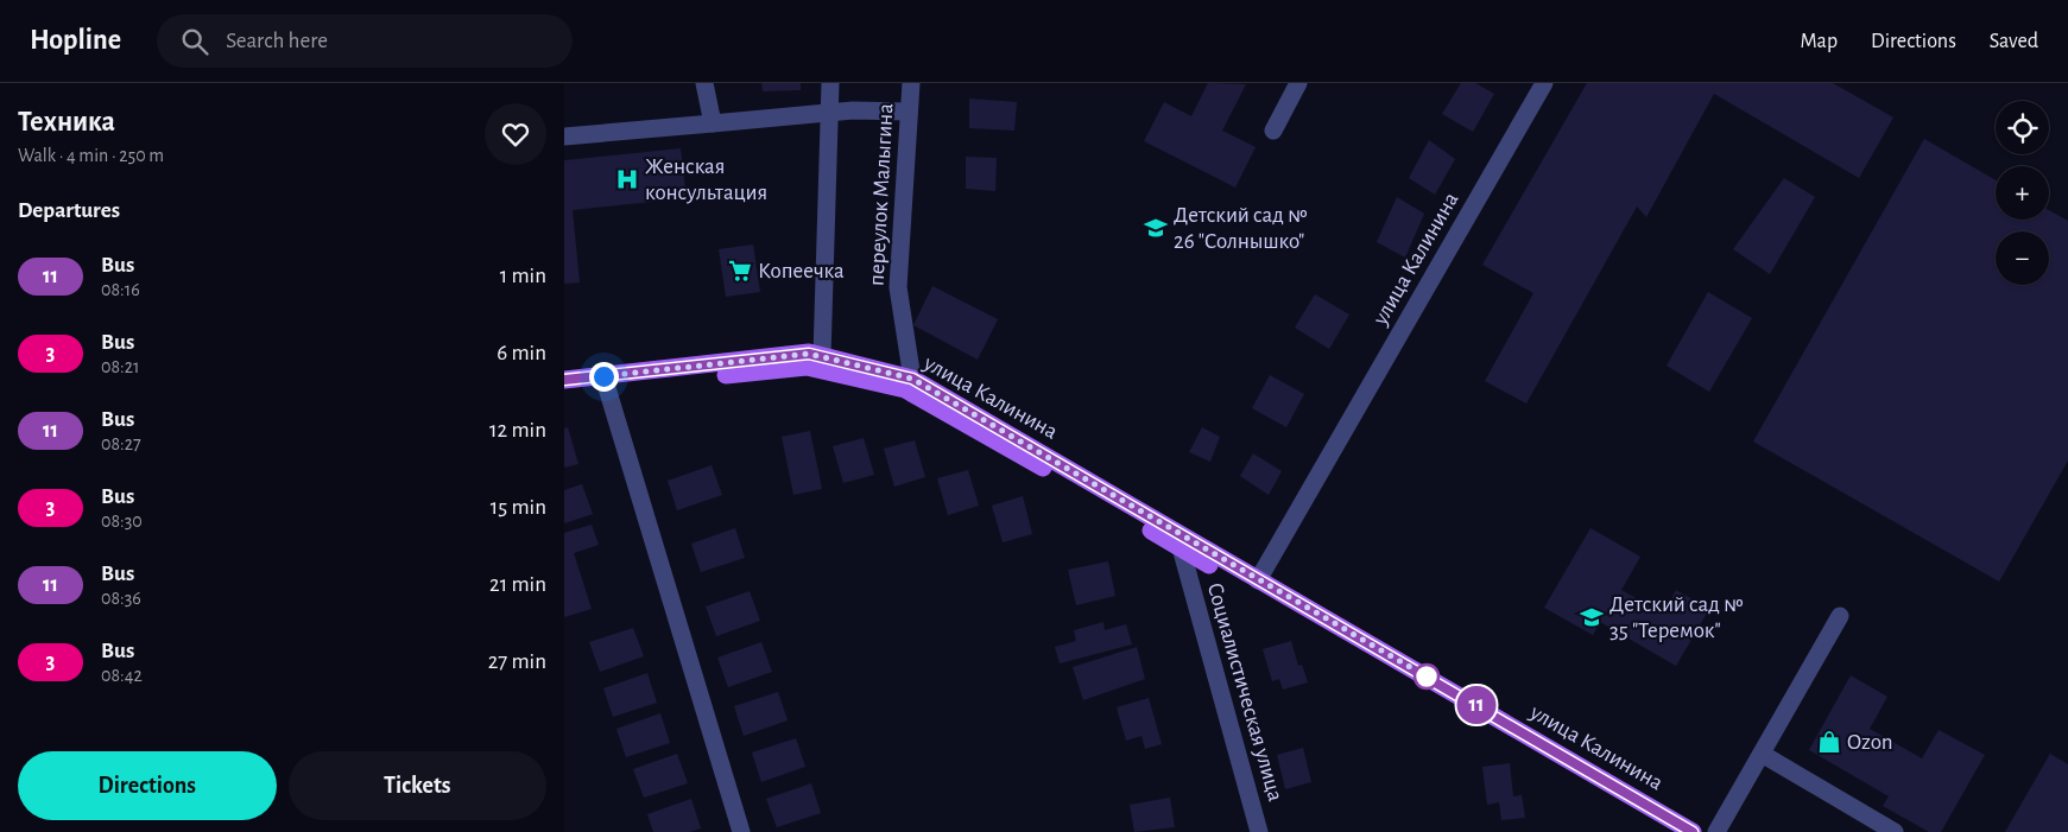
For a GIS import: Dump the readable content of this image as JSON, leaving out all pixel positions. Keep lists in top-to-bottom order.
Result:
{
  "streets": {
    "main road": ["улица Калинина"],
    "street": ["переулок Малыгина", "Социалистическая улица"]
  },
  "crossings": [
    ["переулок Малыгина", "улица Калинина"],
    ["улица Калинина", "Социалистическая улица"]
  ],
  "places": {
    "hospital": ["Женская консультация"],
    "school or university": ["Детский сад № 26 \"Солнышко\"", "Детский сад № 35 \"Теремок\""],
    "supermarket": ["Копеечка"],
    "shop": ["Ozon"]
  },
  "lines": ["bus line 11"],
  "page": {
    "header": "Hopline",
    "search": "Search here",
    "nav": ["Map", "Directions", "Saved"],
    "heading": [
      ["Техника", "Walk · 4 min · 250 m"],
      "Departures"
    ],
    "on_map": "11",
    "map_buttons": ["+", "−"],
    "list": [
      {
        "mark": "11",
        "name": "Bus",
        "note": "08:16",
        "value": "1 min"
      },
      {
        "mark": "3",
        "name": "Bus",
        "note": "08:21",
        "value": "6 min"
      },
      {
        "mark": "11",
        "name": "Bus",
        "note": "08:27",
        "value": "12 min"
      },
      {
        "mark": "3",
        "name": "Bus",
        "note": "08:30",
        "value": "15 min"
      },
      {
        "mark": "11",
        "name": "Bus",
        "note": "08:36",
        "value": "21 min"
      },
      {
        "mark": "3",
        "name": "Bus",
        "note": "08:42",
        "value": "27 min"
      }
    ],
    "buttons": ["Directions", "Tickets"]
  }
}
